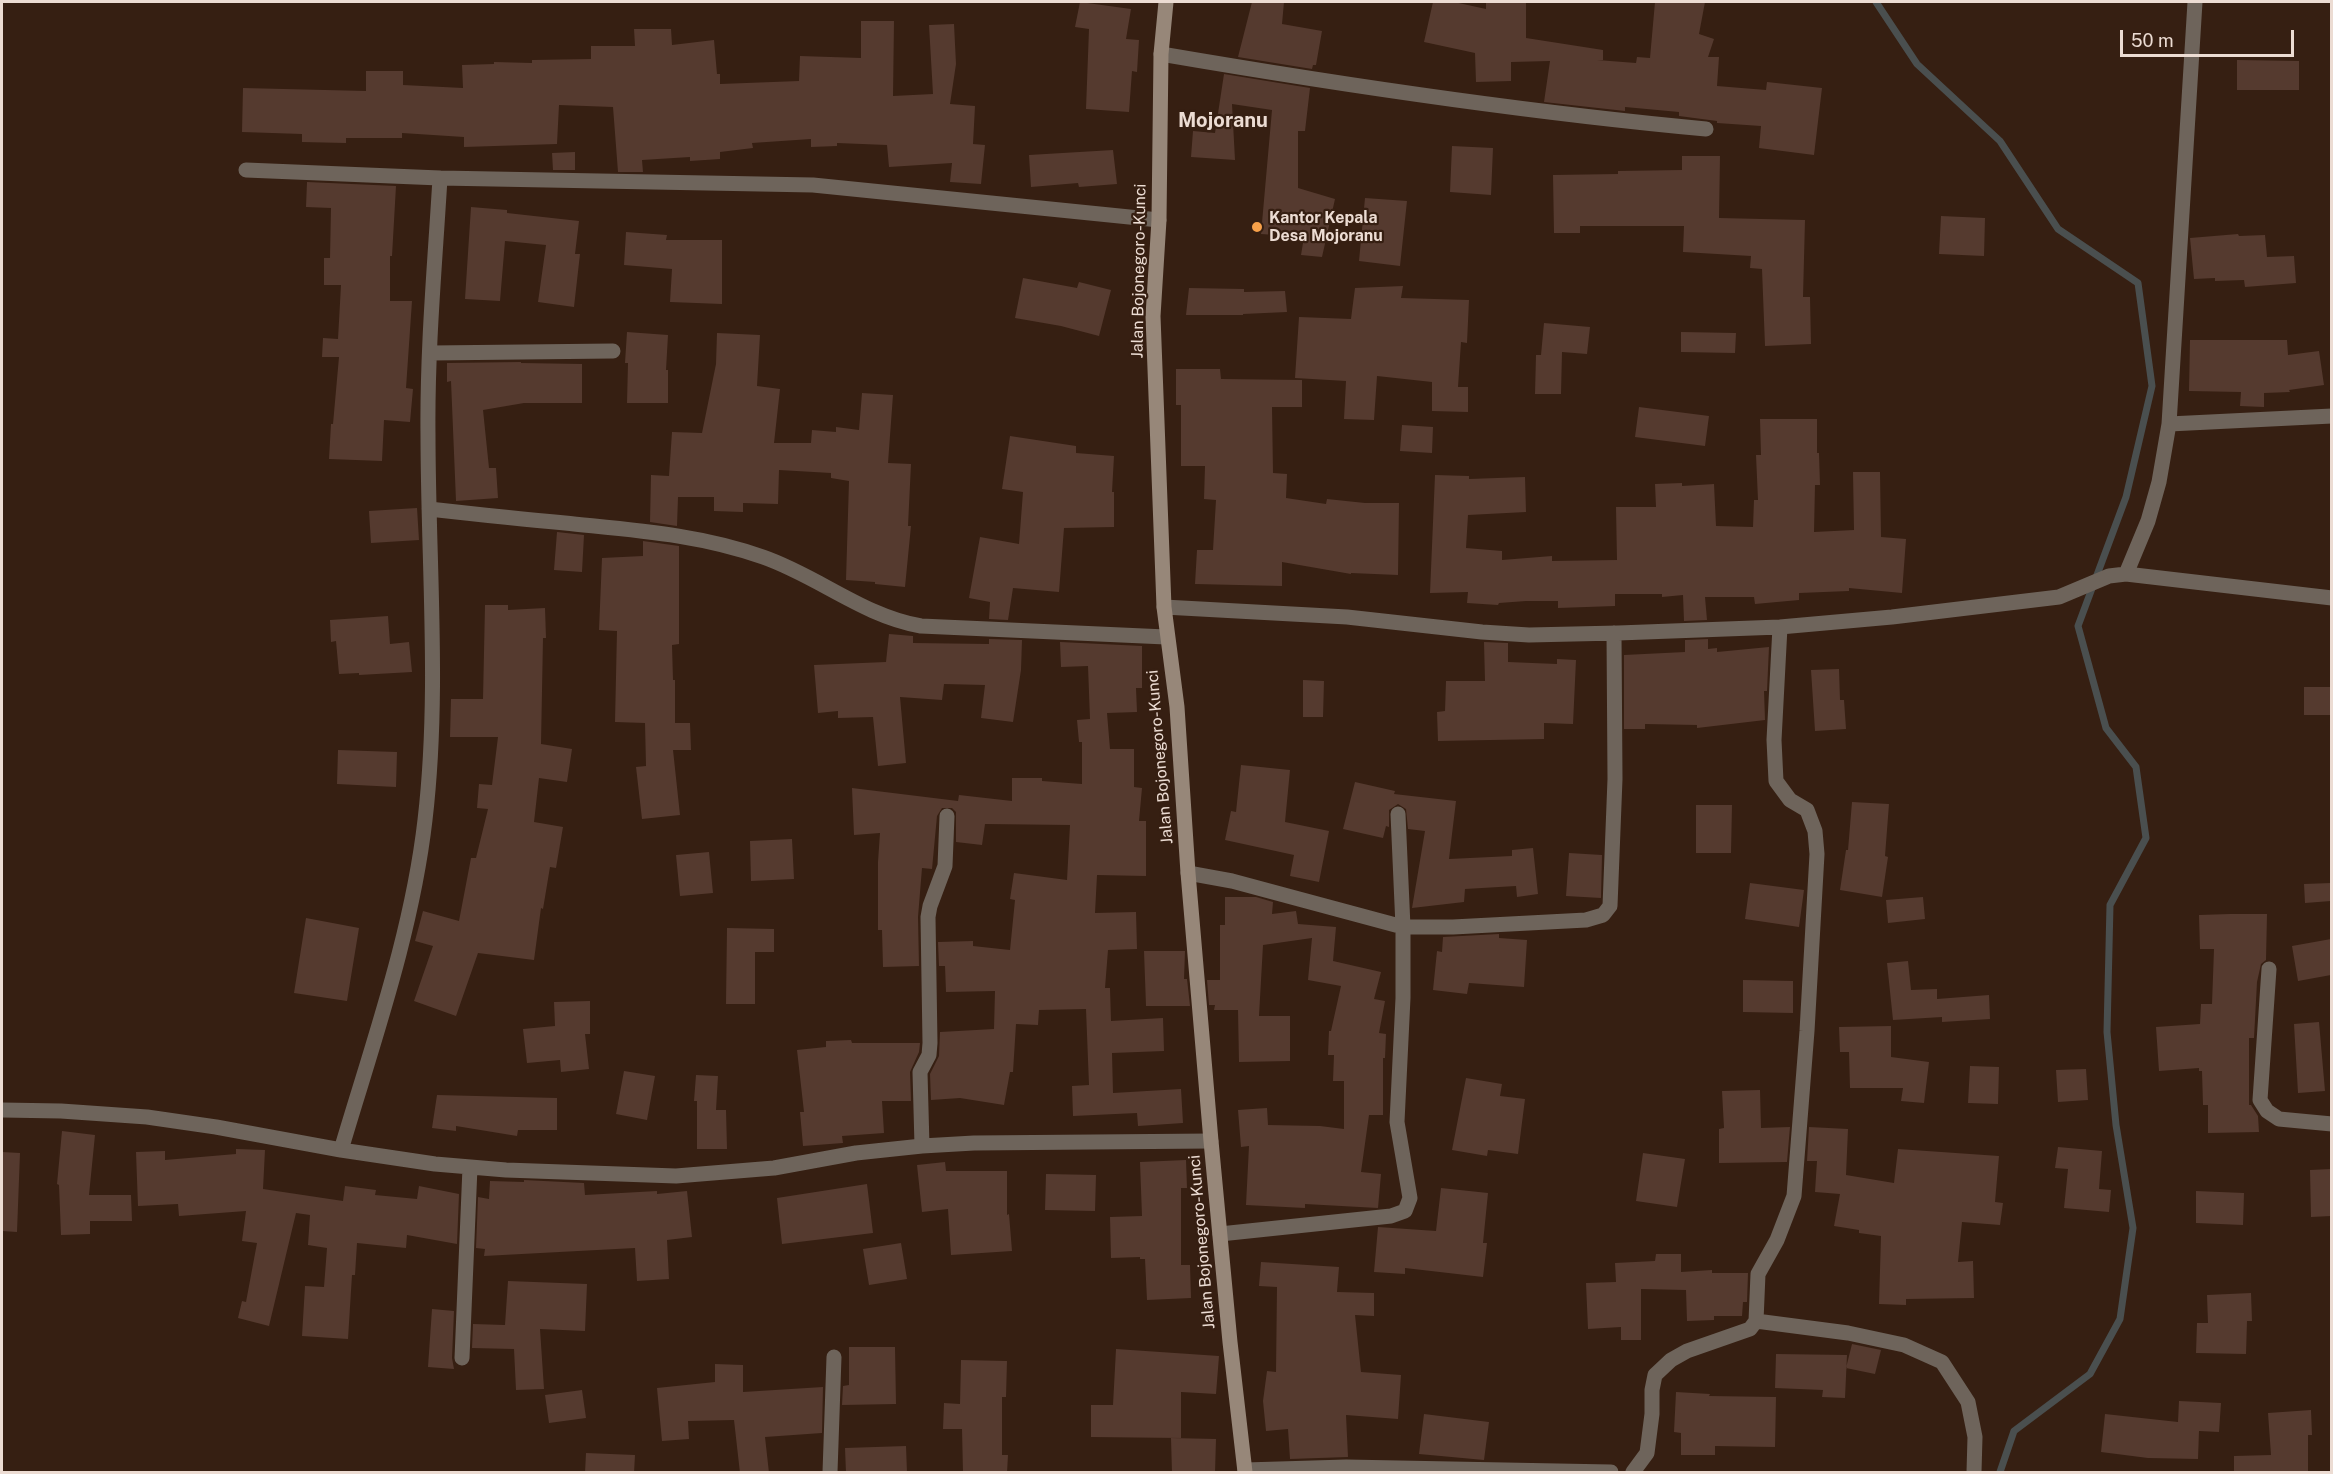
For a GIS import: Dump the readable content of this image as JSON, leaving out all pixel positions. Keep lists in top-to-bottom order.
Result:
{
  "streets": {
    "main road": ["Jalan Bojonegoro-Kunci"]
  },
  "districts": ["Mojoranu"],
  "places": ["Kantor Kepala Desa Mojoranu"],
  "scale_bar": "50 m"
}
